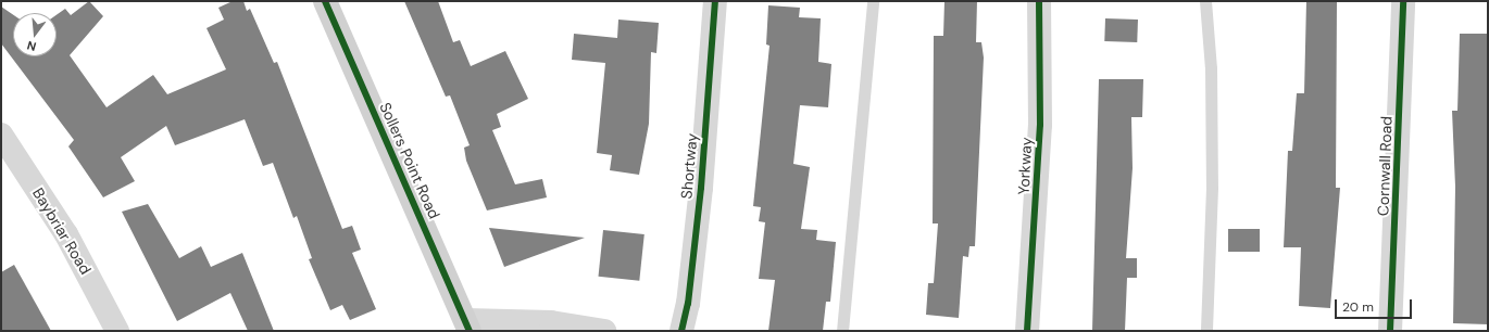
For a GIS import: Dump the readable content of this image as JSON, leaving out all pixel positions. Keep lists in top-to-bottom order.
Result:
{
  "streets": {
    "main road": ["Sollers Point Road"],
    "street": [
      "Shortway",
      "Yorkway",
      "Cornwall Road",
      "Baybriar Road"
    ]
  },
  "scale_bar": "20 m",
  "north": "bottom"
}
